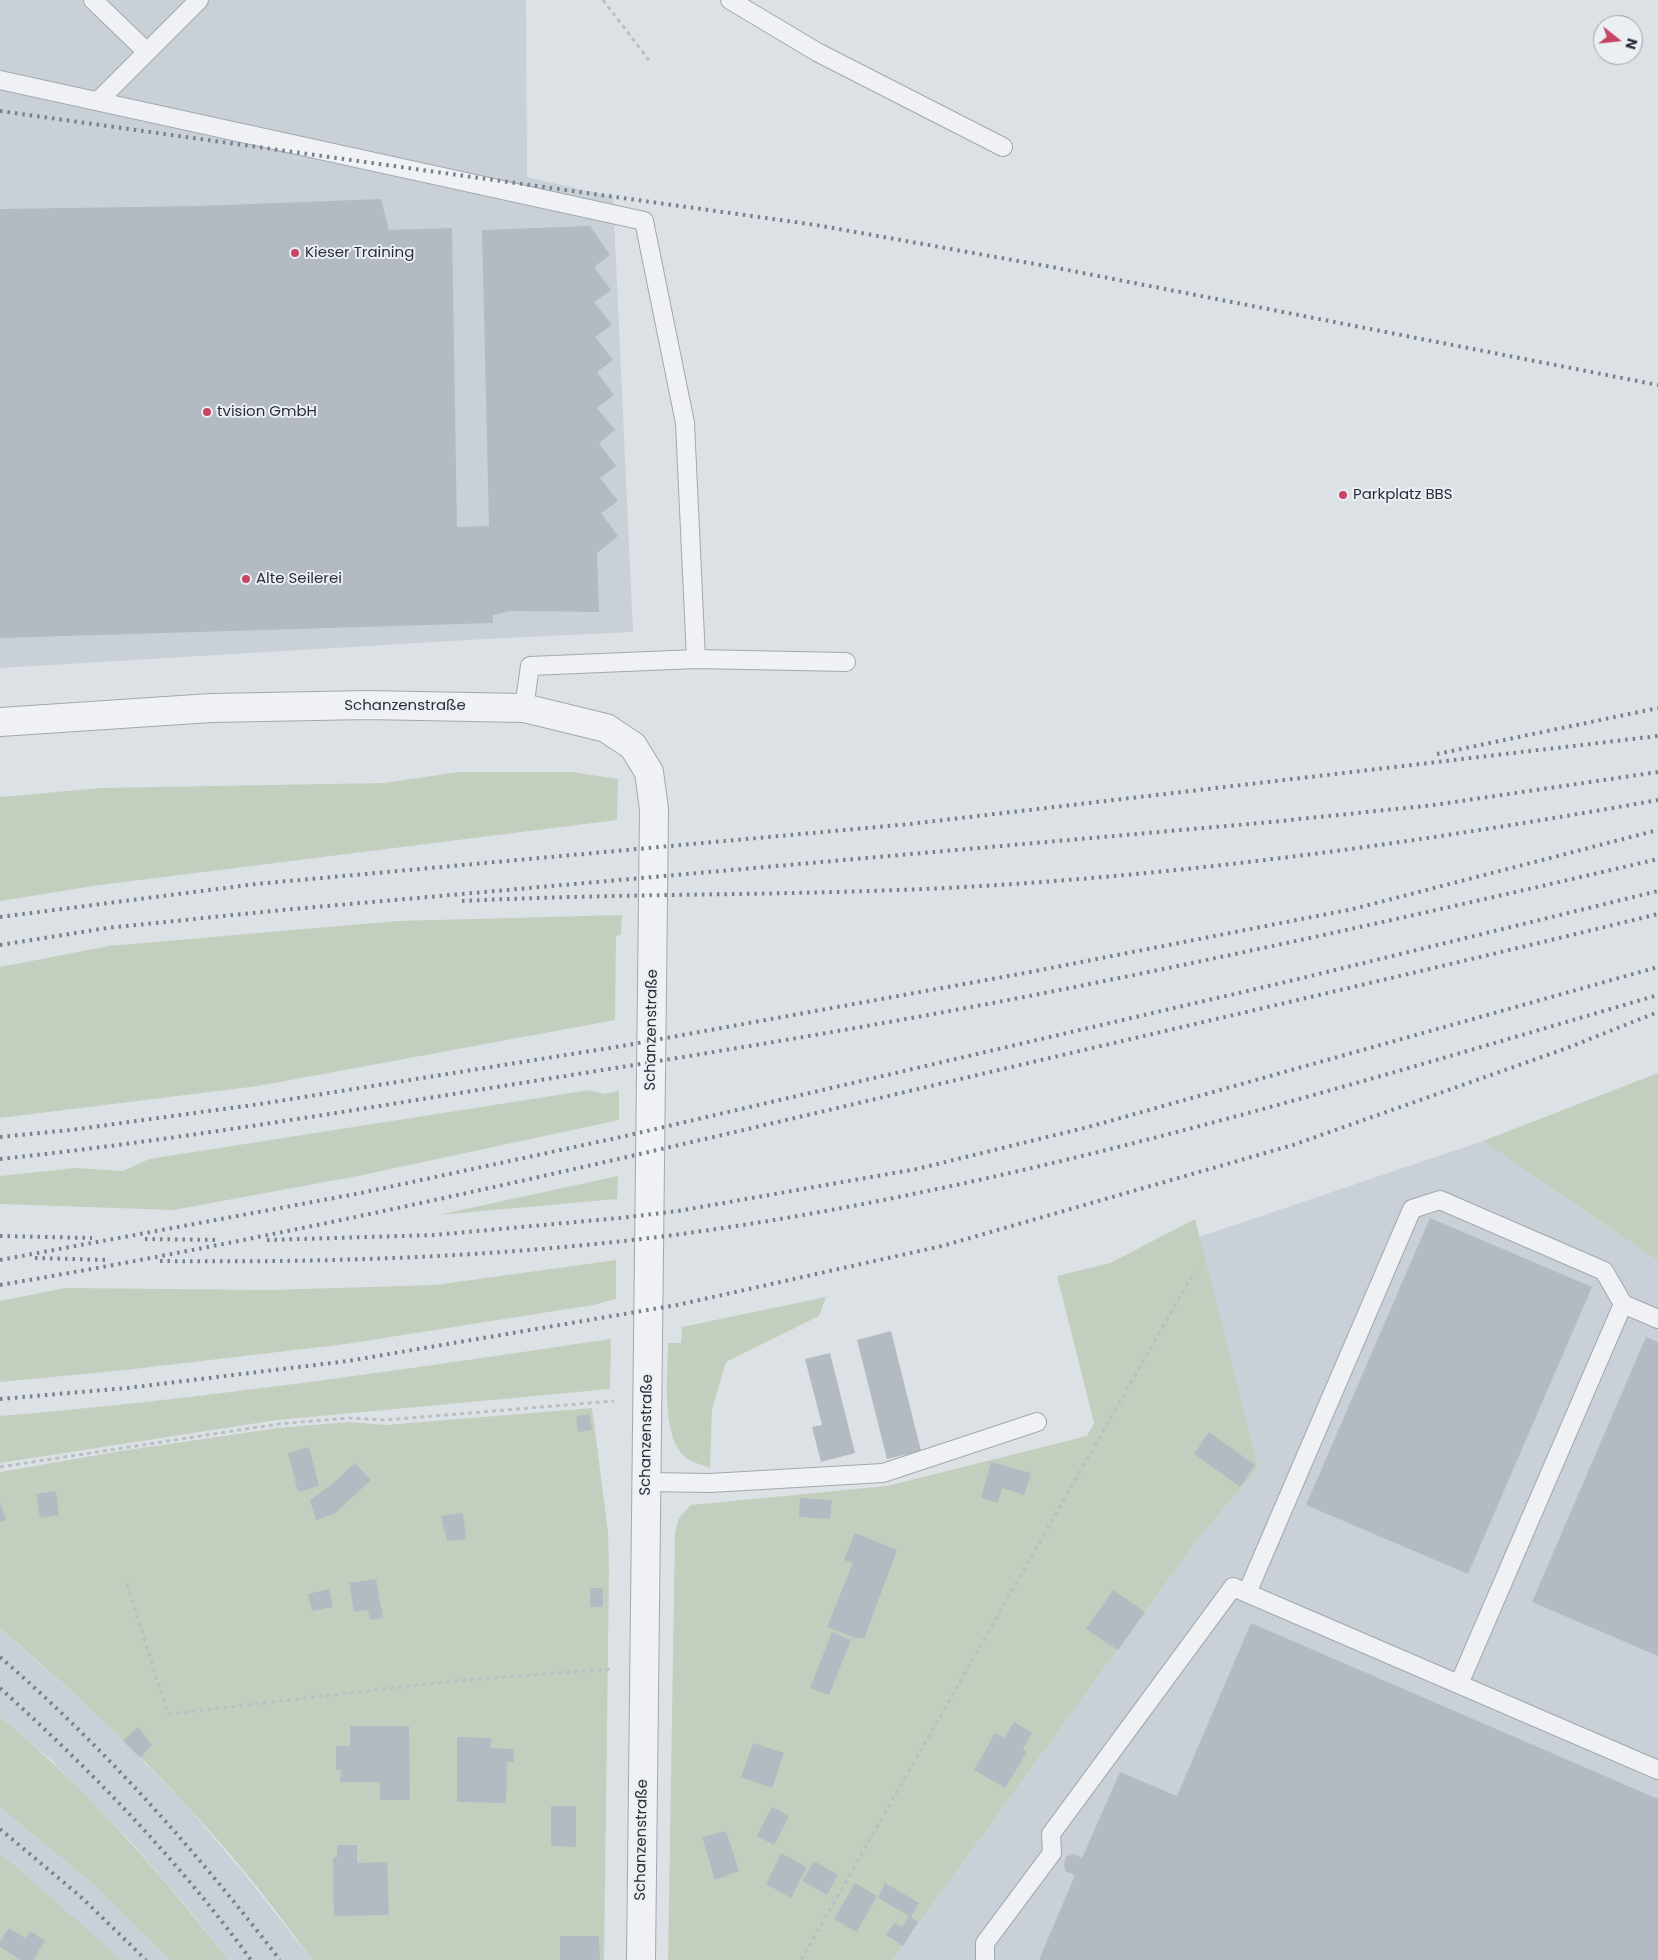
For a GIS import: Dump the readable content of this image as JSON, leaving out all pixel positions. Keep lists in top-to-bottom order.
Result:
{
  "streets": {
    "street": ["Schanzenstraße"]
  },
  "places": [
    "Kieser Training",
    "tvision GmbH",
    "Parkplatz BBS",
    "Alte Seilerei"
  ],
  "north": "right"
}
